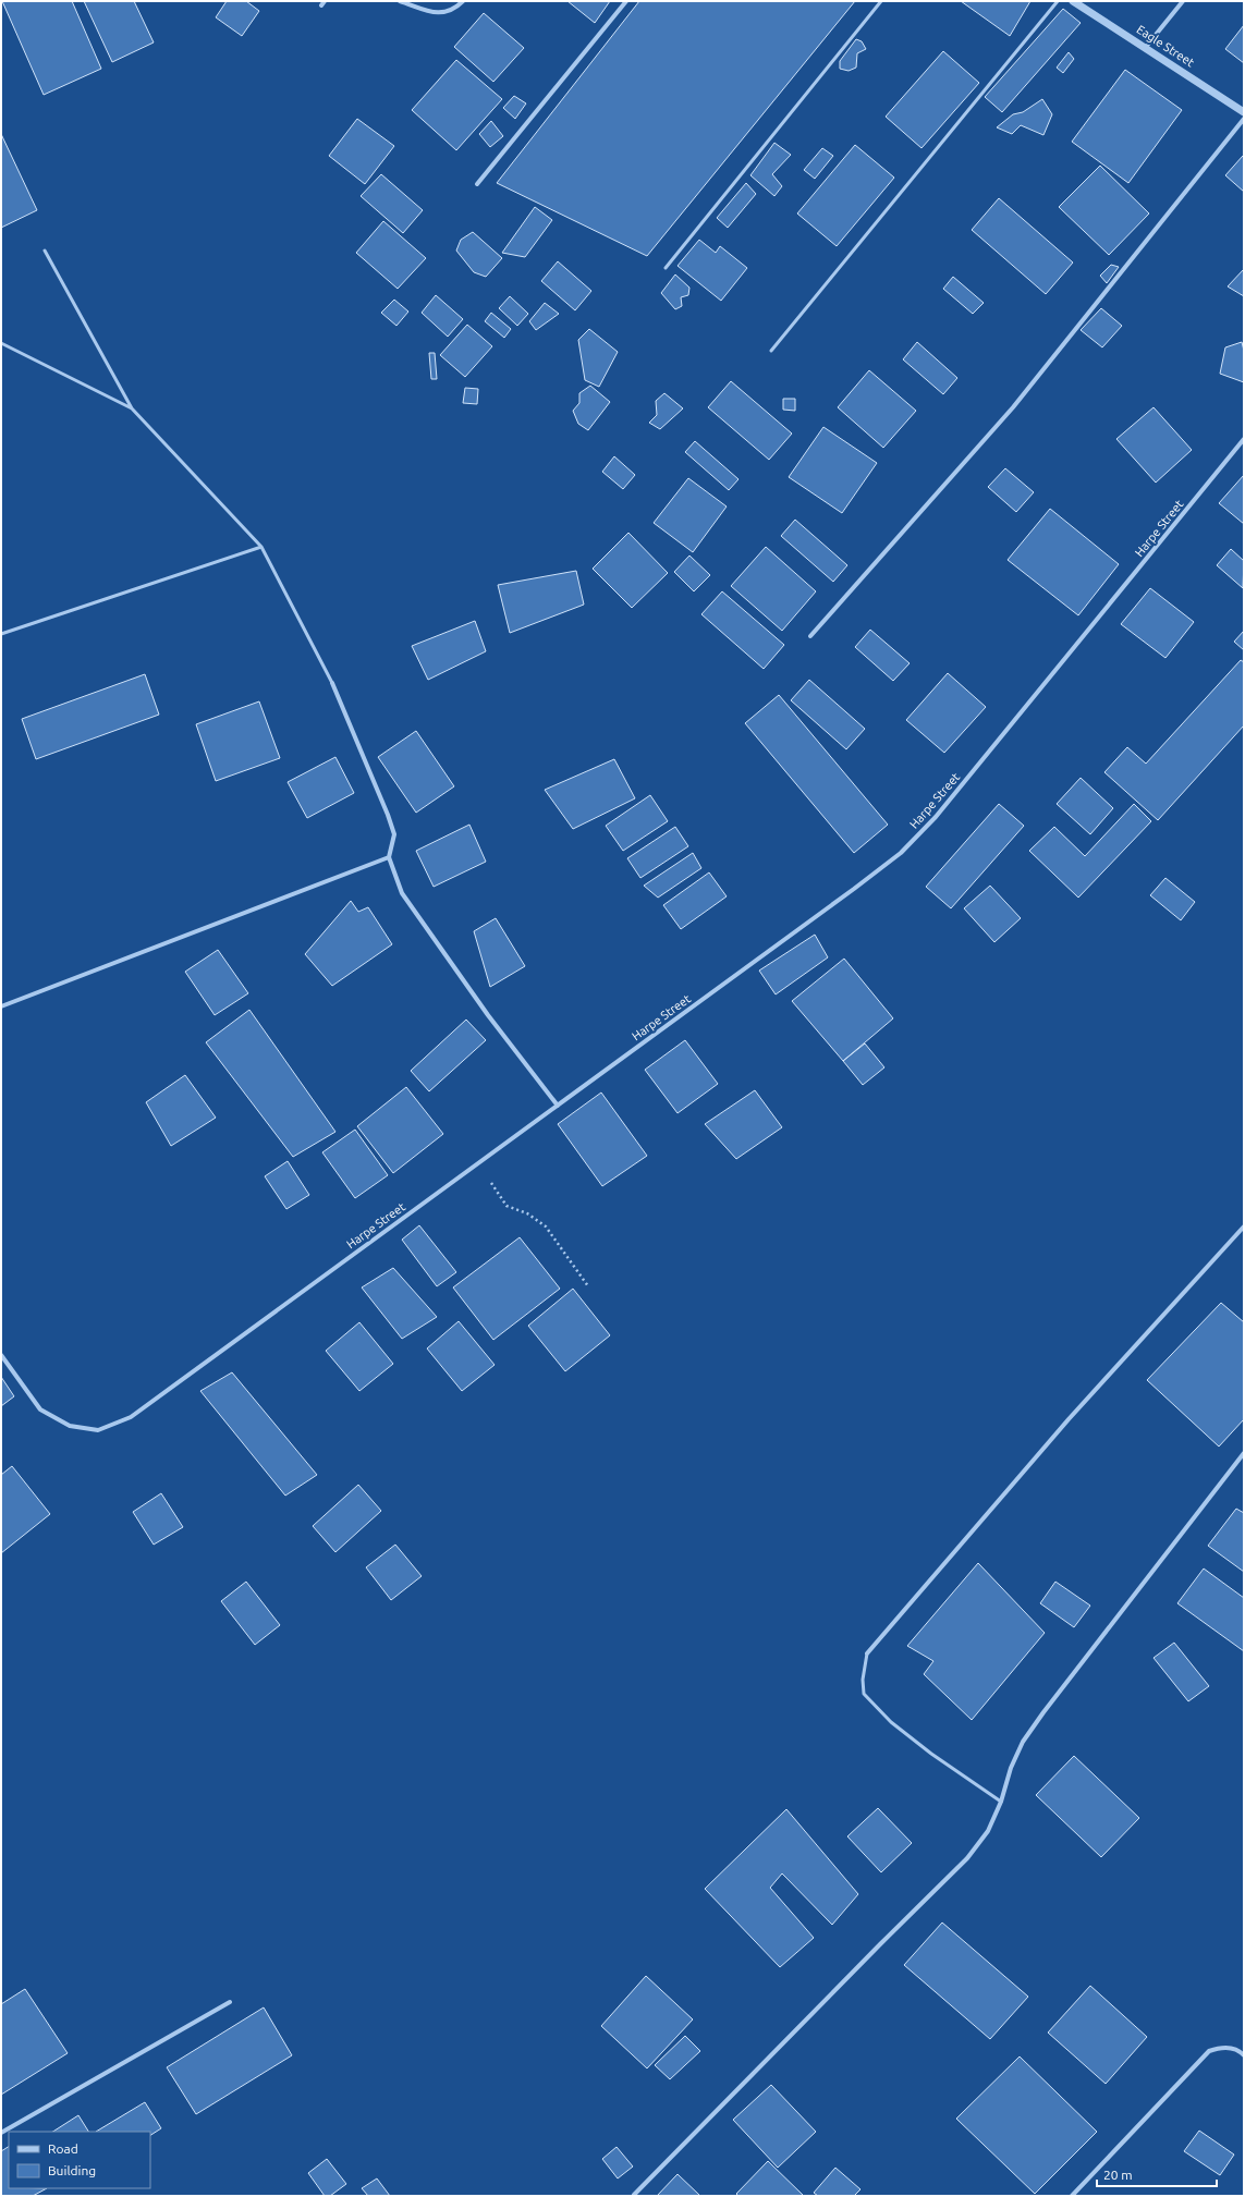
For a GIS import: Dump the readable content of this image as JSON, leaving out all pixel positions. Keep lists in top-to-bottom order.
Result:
{
  "streets": {
    "street": ["Eagle Street", "Harpe Street"]
  },
  "legend": ["Road", "Building"],
  "scale_bar": "20 m"
}
